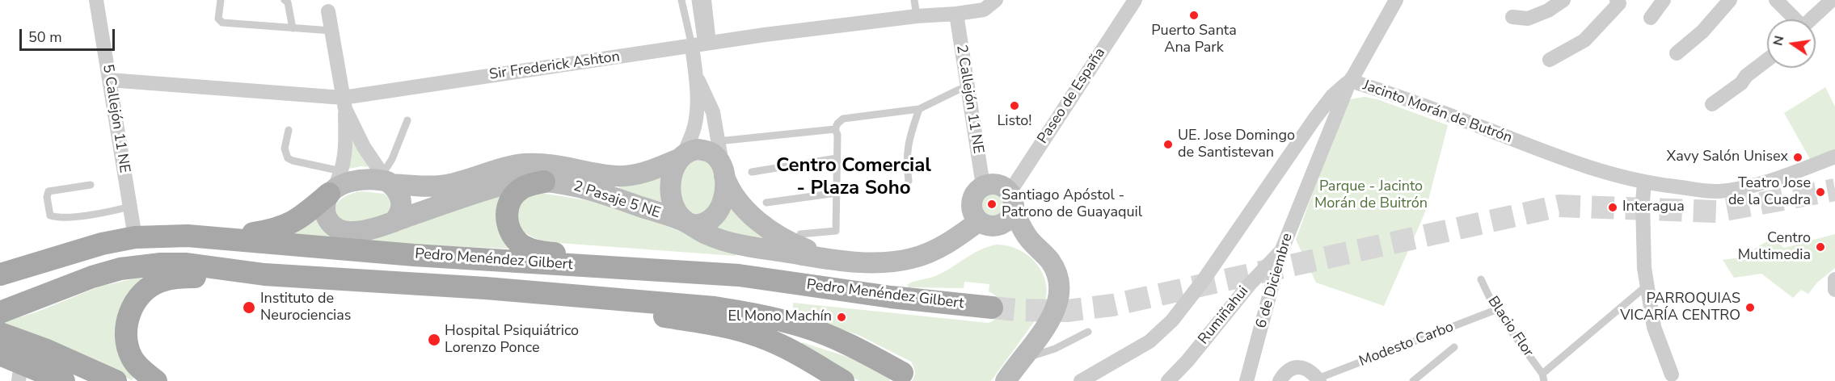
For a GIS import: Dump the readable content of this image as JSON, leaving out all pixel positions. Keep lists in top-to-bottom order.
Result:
{
  "streets": {
    "main road": ["Pedro Menéndez Gilbert"],
    "street": [
      "Sir Frederick Ashton",
      "Paseo de España",
      "2 Callejón 11 NE",
      "Jacinto Morán de Butrón",
      "5 Callejón 11 NE",
      "2 Pasaje 5 NE",
      "6 de Diciembre",
      "Rumiñahui"
    ],
    "lane": ["Blacio Flor", "Modesto Carbo"]
  },
  "crossings": [
    ["Sir Frederick Ashton", "2 Callejón 11 NE"],
    ["Sir Frederick Ashton", "5 Callejón 11 NE"],
    ["Paseo de España", "2 Callejón 11 NE"],
    ["Paseo de España", "2 Pasaje 5 NE"],
    ["2 Callejón 11 NE", "2 Pasaje 5 NE"],
    ["Jacinto Morán de Butrón", "6 de Diciembre"],
    ["5 Callejón 11 NE", "Pedro Menéndez Gilbert"],
    ["6 de Diciembre", "Rumiñahui"],
    ["Blacio Flor", "Modesto Carbo"]
  ],
  "districts": ["Centro Comercial - Plaza Soho"],
  "parks": ["Parque - Jacinto Morán de Buitrón"],
  "places": [
    "Puerto Santa Ana Park",
    "Listo!",
    "UE. Jose Domingo de Santistevan",
    "Xavy Salón Unisex",
    "Teatro Jose de la Cuadra",
    "Santiago Apóstol - Patrono de Guayaquil",
    "Interagua",
    "Centro Multimedia",
    "Instituto de Neurociencias",
    "PARROQUIAS VICARÍA CENTRO",
    "El Mono Machín",
    "Hospital Psiquiátrico Lorenzo Ponce"
  ],
  "scale_bar": "50 m",
  "north": "left"
}
